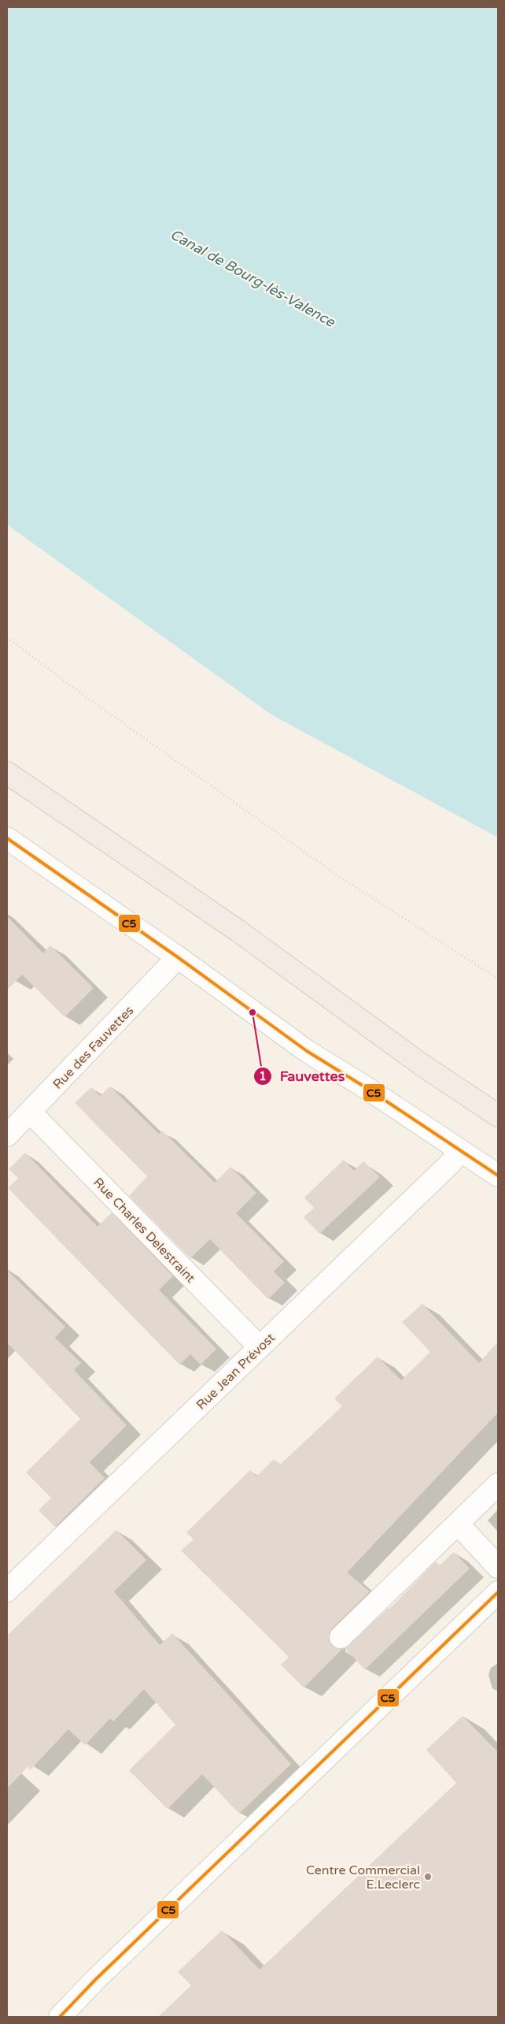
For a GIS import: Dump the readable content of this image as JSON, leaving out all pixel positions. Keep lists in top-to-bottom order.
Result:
{
  "streets": {
    "street": ["Rue des Fauvettes", "Rue Charles Delestraint", "Rue Jean Prévost"]
  },
  "crossings": [
    ["Rue des Fauvettes", "Rue Charles Delestraint"],
    ["Rue Charles Delestraint", "Rue Jean Prévost"]
  ],
  "water": ["Canal de Bourg-lès-Valence"],
  "places": ["Fauvettes", "Centre Commercial E.Leclerc"],
  "lines": ["transit line C5"]
}
